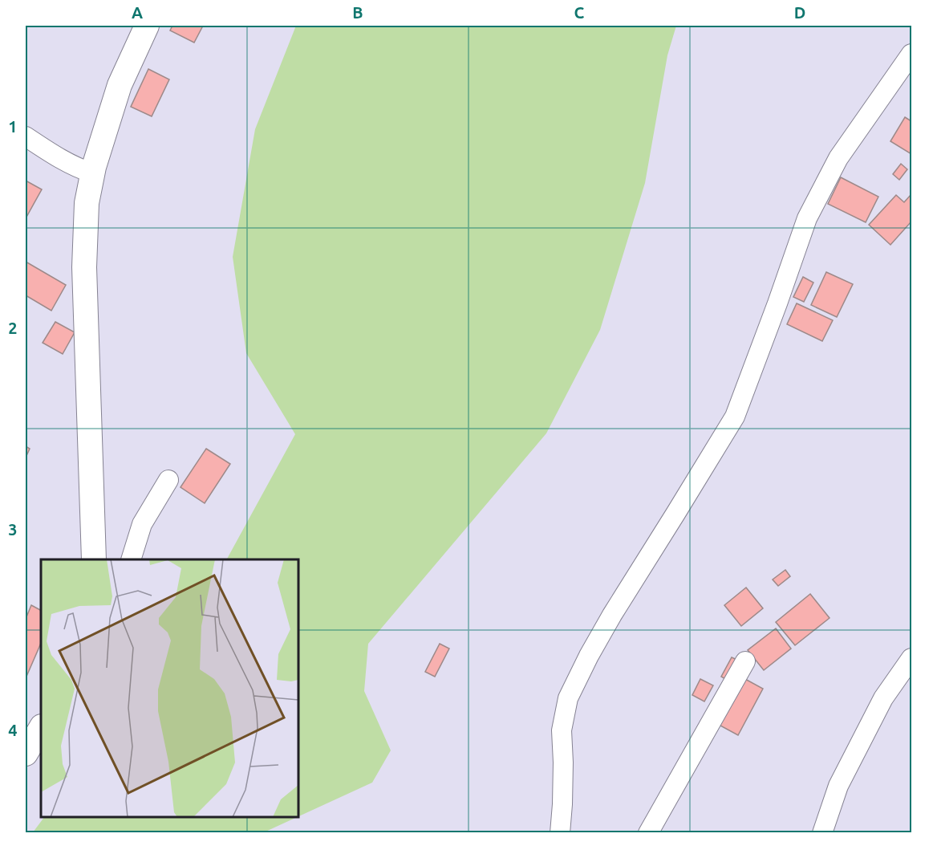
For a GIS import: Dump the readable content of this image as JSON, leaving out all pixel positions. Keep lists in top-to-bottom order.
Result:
{
  "grid": {
    "columns": [
      "A",
      "B",
      "C",
      "D"
    ],
    "rows": [
      "1",
      "2",
      "3",
      "4"
    ]
  }
}
